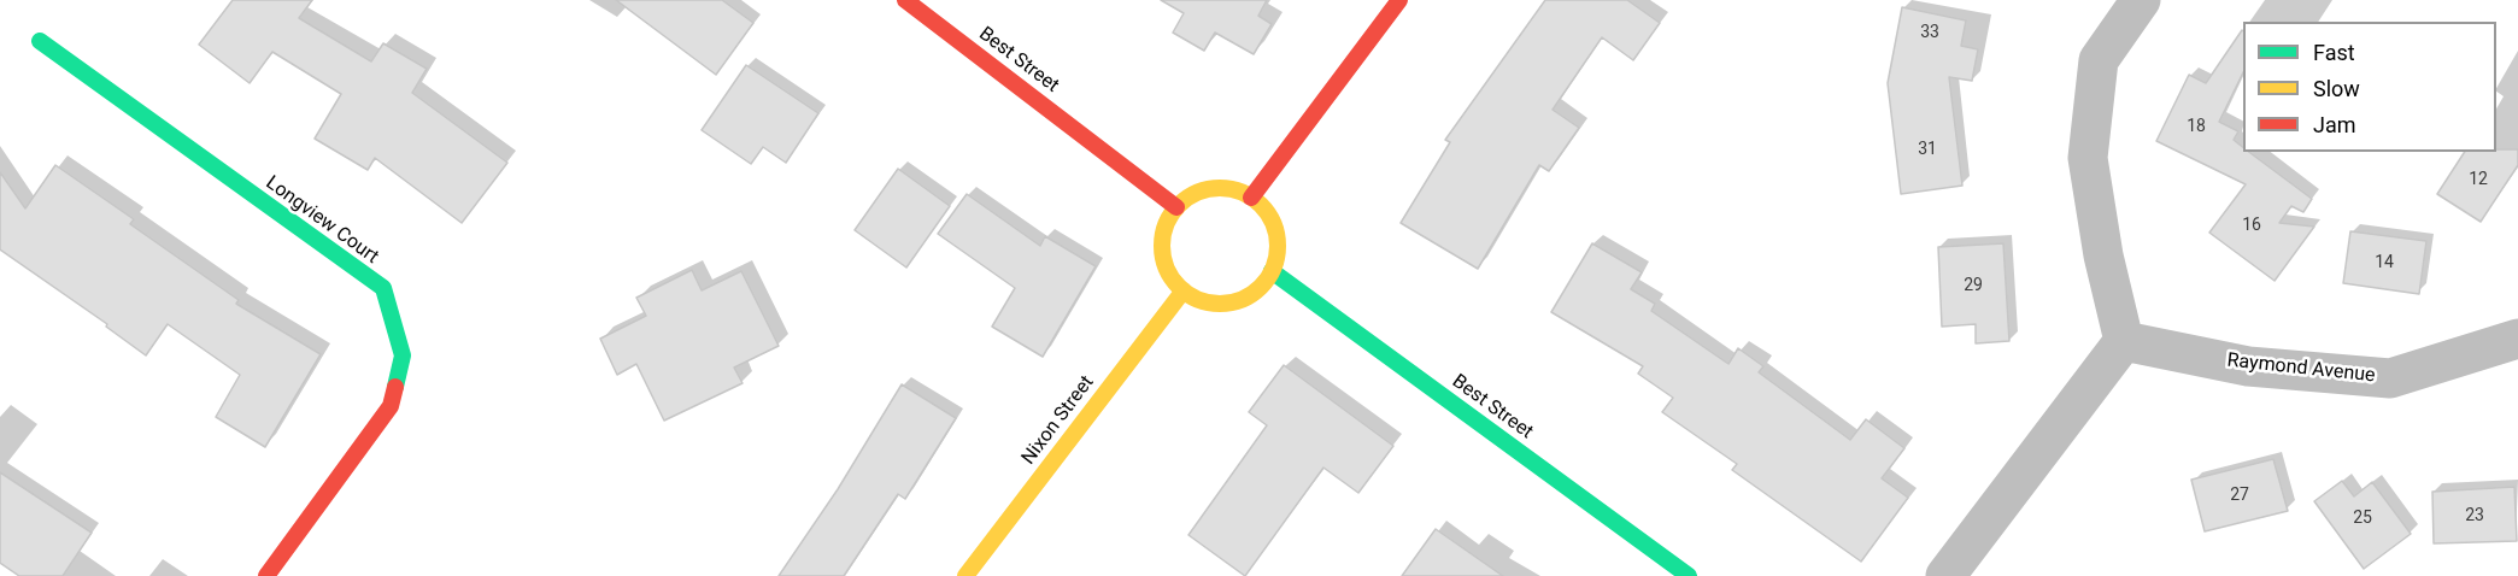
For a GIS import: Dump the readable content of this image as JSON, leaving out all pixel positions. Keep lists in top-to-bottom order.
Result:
{
  "streets": {
    "street": [
      "Best Street",
      "Longview Court",
      "Raymond Avenue",
      "Nixon Street"
    ]
  },
  "crossings": [
    ["Best Street", "Nixon Street"]
  ],
  "house_numbers": [
    "33",
    "18",
    "31",
    "12",
    "16",
    "14",
    "29",
    "27",
    "23",
    "25"
  ],
  "legend": ["Fast", "Slow", "Jam"]
}
